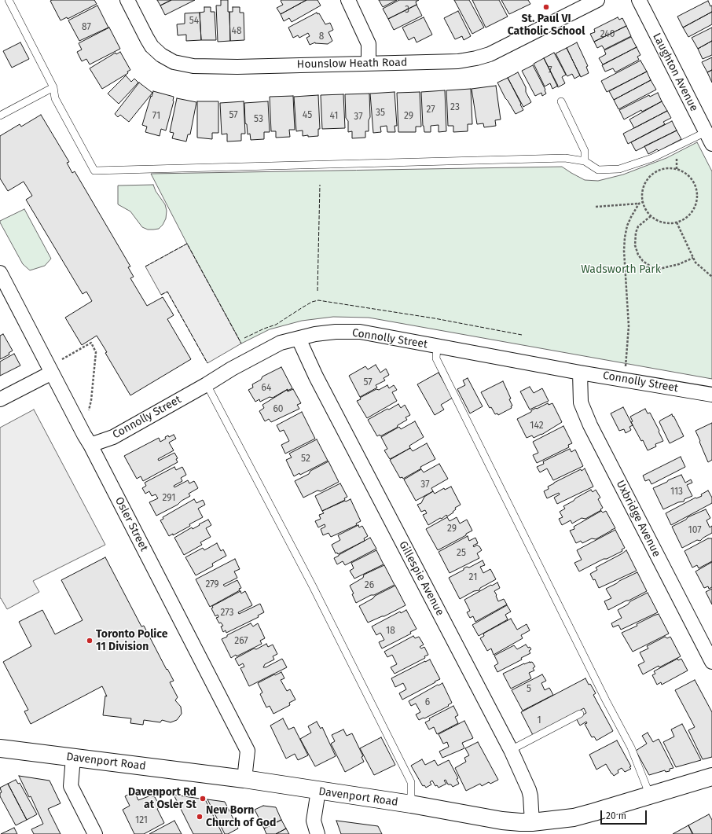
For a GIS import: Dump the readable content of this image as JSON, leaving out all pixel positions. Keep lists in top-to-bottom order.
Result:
{
  "streets": {
    "street": [
      "Hounslow Heath Road",
      "Laughton Avenue",
      "Connolly Street",
      "Uxbridge Avenue",
      "Osler Street",
      "Gillespie Avenue",
      "Davenport Road"
    ]
  },
  "crossings": [
    ["Connolly Street", "Uxbridge Avenue"],
    ["Connolly Street", "Osler Street"],
    ["Connolly Street", "Gillespie Avenue"],
    ["Osler Street", "Davenport Road"],
    ["Gillespie Avenue", "Davenport Road"]
  ],
  "parks": ["Wadsworth Park"],
  "places": [
    "St. Paul VI Catholic School",
    "Toronto Police 11 Division",
    "Davenport Rd at Osler St",
    "New Born Church of God"
  ],
  "house_numbers": [
    "3",
    "54",
    "87",
    "48",
    "240",
    "8",
    "7",
    "23",
    "27",
    "35",
    "57",
    "45",
    "71",
    "41",
    "29",
    "37",
    "53",
    "57",
    "64",
    "60",
    "142",
    "52",
    "37",
    "113",
    "291",
    "29",
    "107",
    "25",
    "21",
    "279",
    "26",
    "273",
    "18",
    "267",
    "5",
    "6",
    "1",
    "121"
  ],
  "scale_bar": "20 m"
}
